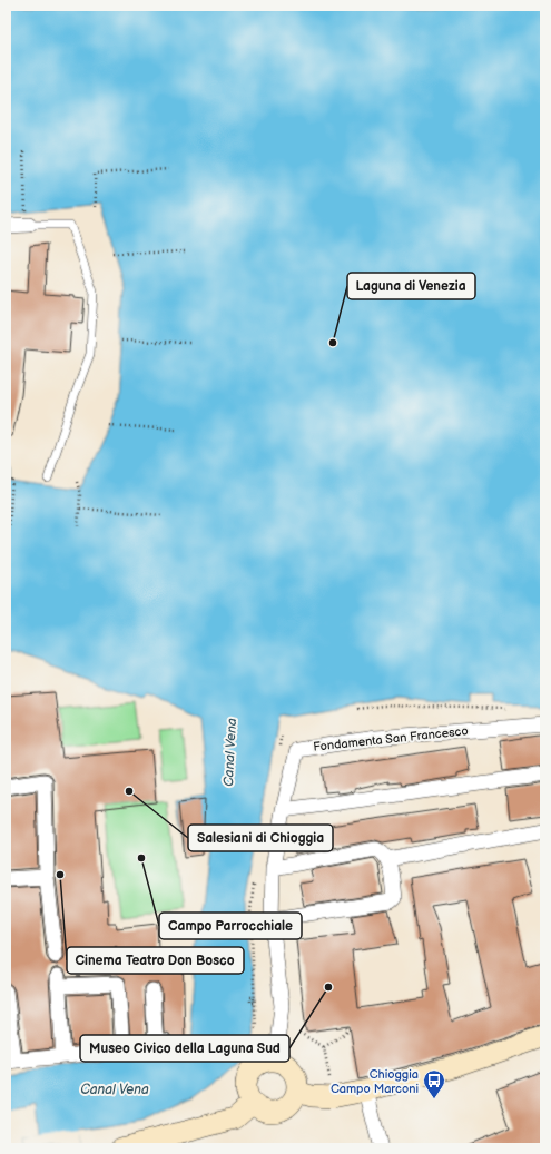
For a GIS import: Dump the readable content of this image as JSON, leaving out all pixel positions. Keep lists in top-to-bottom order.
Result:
{
  "streets": {
    "street": ["Fondamenta San Francesco"]
  },
  "water": ["Canal Vena"],
  "places": {
    "other": [
      "Laguna di Venezia",
      "Salesiani di Chioggia",
      "Campo Parrocchiale",
      "Cinema Teatro Don Bosco",
      "Museo Civico della Laguna Sud"
    ],
    "bus stop": ["Chioggia Campo Marconi"]
  }
}
